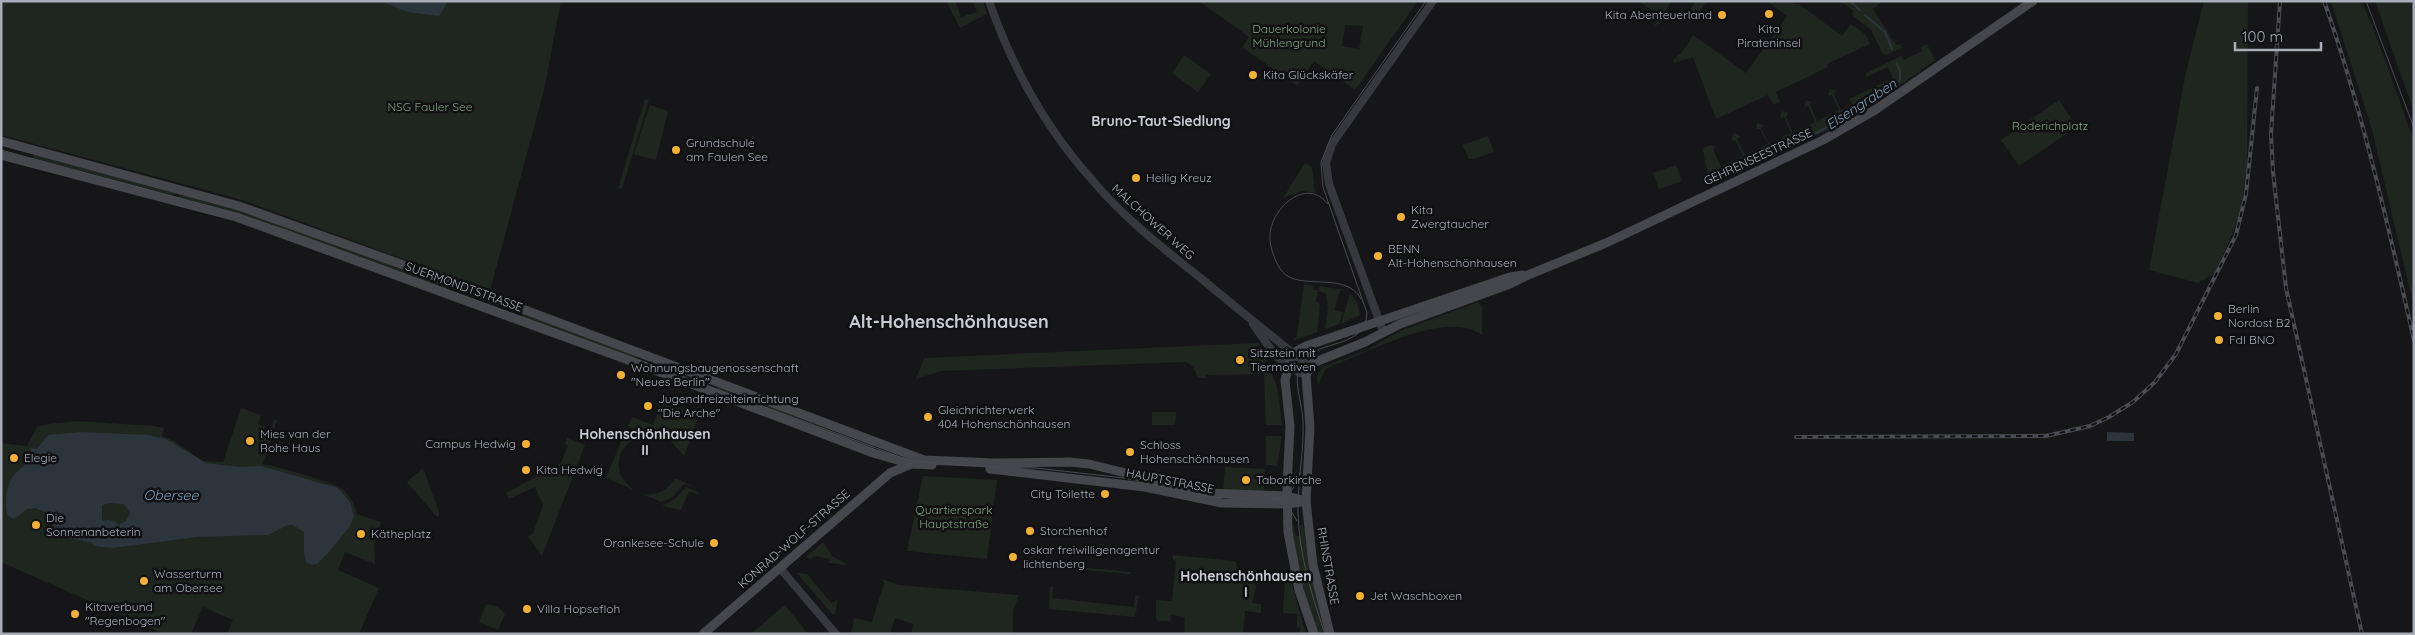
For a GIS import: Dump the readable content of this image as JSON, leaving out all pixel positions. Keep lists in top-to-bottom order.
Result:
{
  "streets": {
    "main road": [
      "GEHRENSEESTRASSE",
      "SUERMONDTSTRASSE",
      "HAUPTSTRASSE",
      "KONRAD-WOLF-STRASSE",
      "RHINSTRASSE"
    ],
    "street": ["MALCHOWER WEG"]
  },
  "crossings": [
    ["GEHRENSEESTRASSE", "MALCHOWER WEG"],
    ["GEHRENSEESTRASSE", "RHINSTRASSE"],
    ["MALCHOWER WEG", "RHINSTRASSE"],
    ["SUERMONDTSTRASSE", "HAUPTSTRASSE"],
    ["HAUPTSTRASSE", "KONRAD-WOLF-STRASSE"],
    ["HAUPTSTRASSE", "RHINSTRASSE"]
  ],
  "districts": [
    "Bruno-Taut-Siedlung",
    "Alt-Hohenschönhausen",
    "Hohenschönhausen II",
    "Hohenschönhausen I"
  ],
  "water": ["Elsengraben", "Obersee"],
  "parks": [
    "Dauerkolonie Mühlengrund",
    "NSG Fauler See",
    "Roderichplatz",
    "Quartierspark Hauptstraße"
  ],
  "places": [
    "Kita Pirateninsel",
    "Kita Abenteuerland",
    "Kita Glückskäfer",
    "Grundschule am Faulen See",
    "Heilig Kreuz",
    "Kita Zwergtaucher",
    "BENN Alt-Hohenschönhausen",
    "Berlin Nordost B2",
    "Fdl BNO",
    "Sitzstein mit Tiermotiven",
    "Wohnungsbaugenossenschaft \"Neues Berlin\"",
    "Jugendfreizeiteinrichtung \"Die Arche\"",
    "Gleichrichterwerk 404 Hohenschönhausen",
    "Mies van der Rohe Haus",
    "Campus Hedwig",
    "Schloss Hohenschönhausen",
    "Elegie",
    "Kita Hedwig",
    "Taborkirche",
    "City Toilette",
    "Die Sonnenanbeterin",
    "Storchenhof",
    "Kätheplatz",
    "Orankesee-Schule",
    "oskar freiwilligenagentur lichtenberg",
    "Wasserturm am Obersee",
    "Jet Waschboxen",
    "Villa Hopsefloh",
    "Kitaverbund \"Regenbogen\""
  ],
  "scale_bar": "100 m"
}
